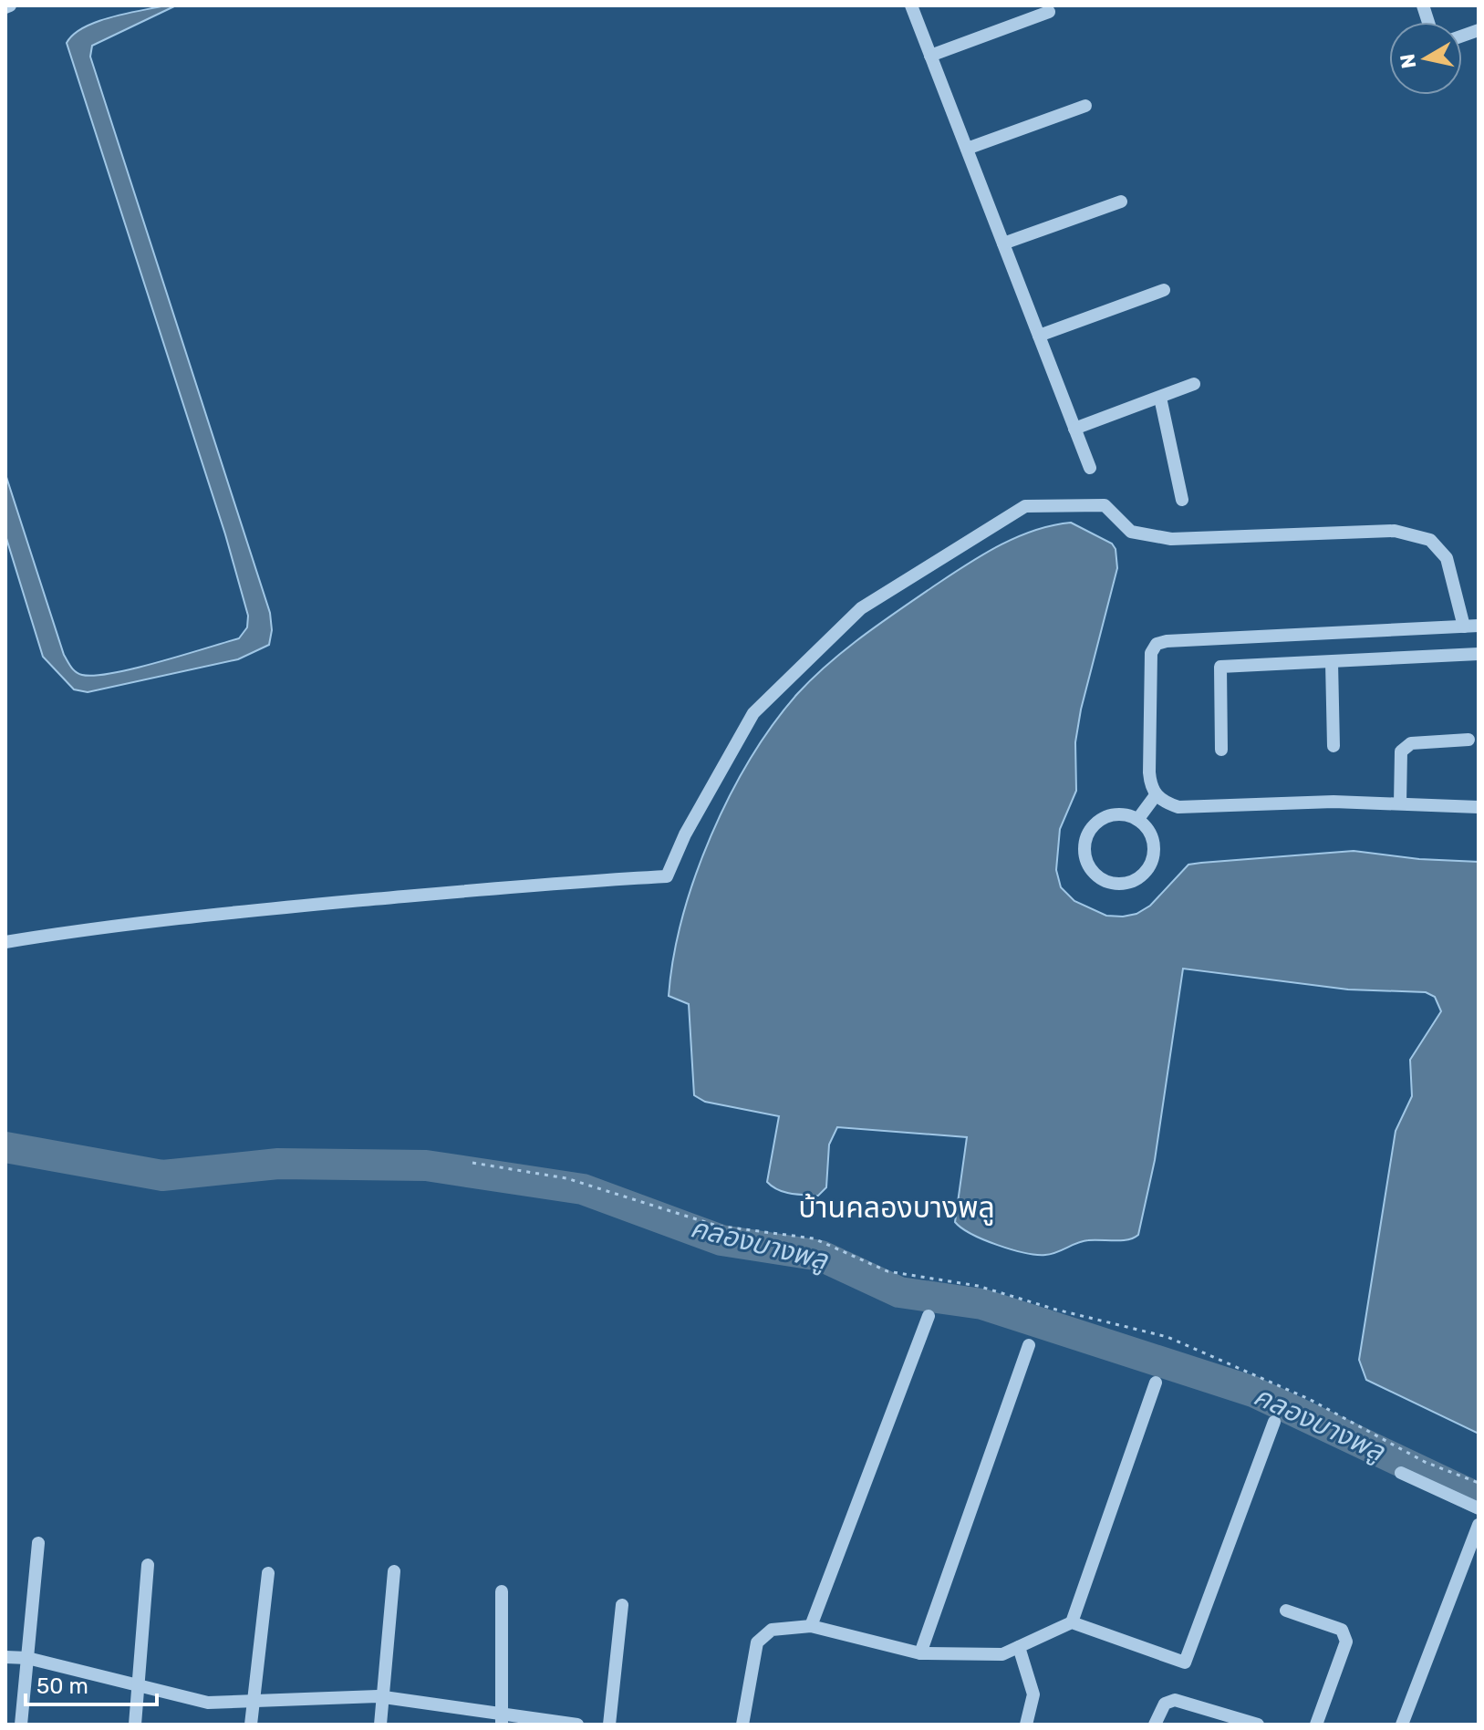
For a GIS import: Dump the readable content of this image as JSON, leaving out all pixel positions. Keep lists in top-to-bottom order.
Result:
{
  "districts": ["บ้านคลองบางพลู"],
  "water": ["คลองบางพลู"],
  "scale_bar": "50 m",
  "north": "left"
}
